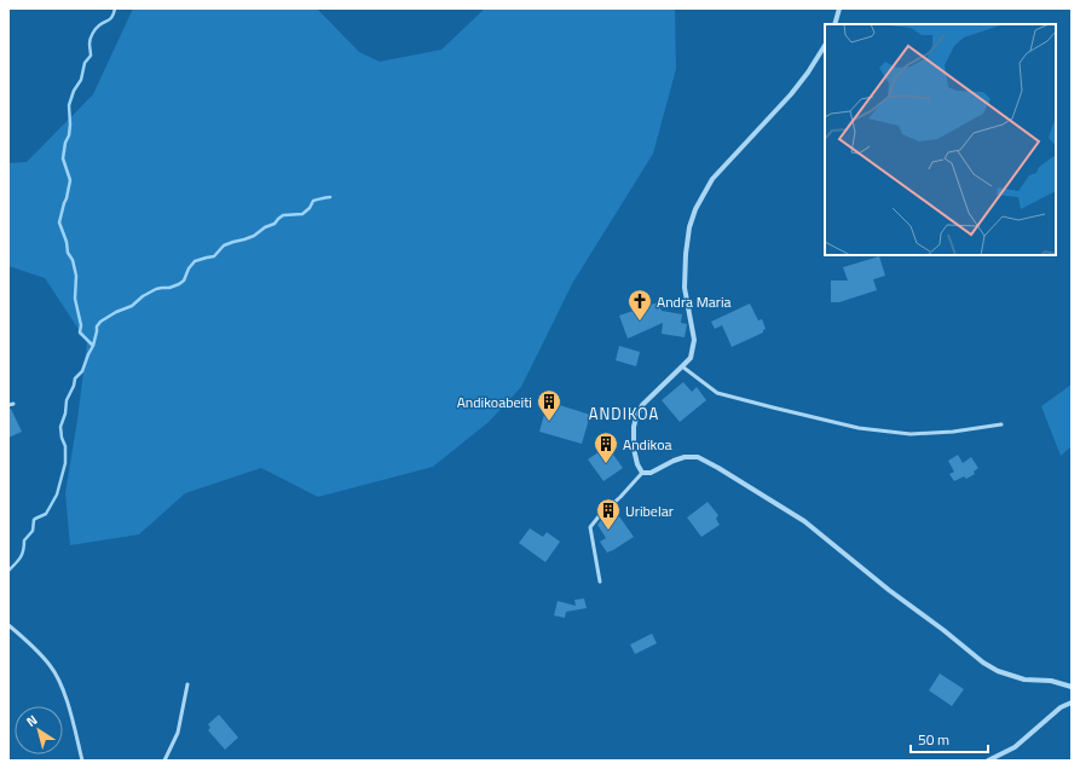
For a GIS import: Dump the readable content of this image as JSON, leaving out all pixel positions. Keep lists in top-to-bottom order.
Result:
{
  "districts": ["ANDIKOA"],
  "places": {
    "church": ["Andra Maria"],
    "building": ["Andikoabeiti", "Andikoa", "Uribelar"]
  },
  "scale_bar": "50 m",
  "north": "top left"
}
